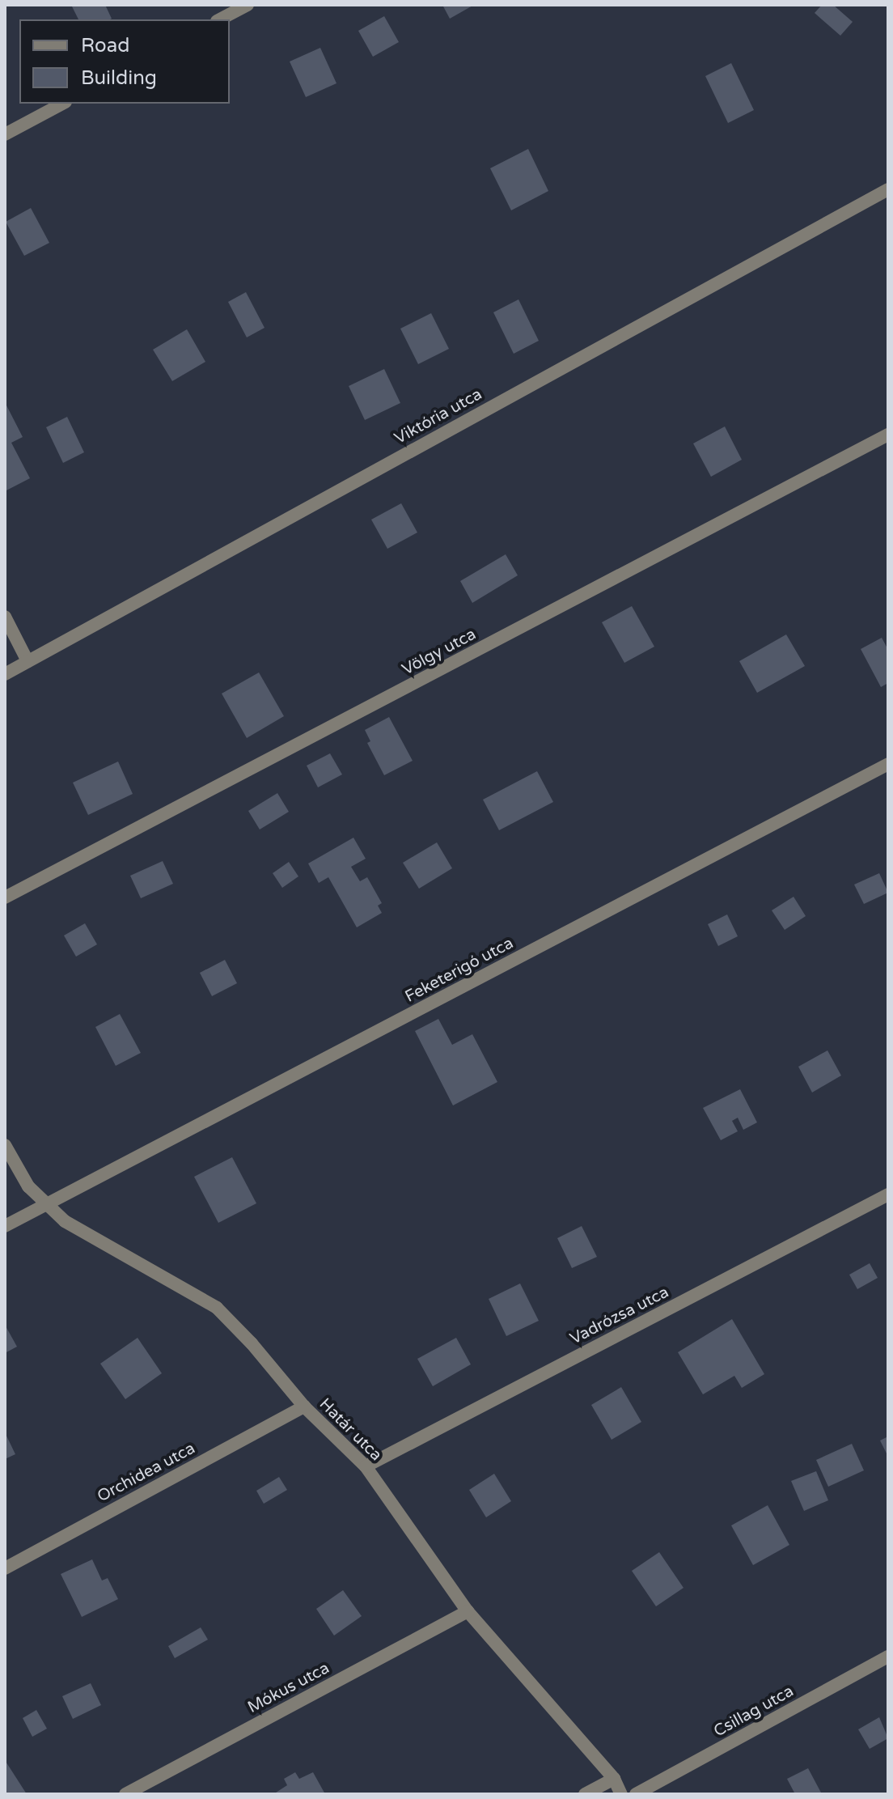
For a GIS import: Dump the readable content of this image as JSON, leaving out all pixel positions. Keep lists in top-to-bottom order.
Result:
{
  "streets": {
    "street": [
      "Viktória utca",
      "Völgy utca",
      "Feketerigó utca",
      "Vadrózsa utca",
      "Határ utca",
      "Orchidea utca",
      "Mókus utca",
      "Csillag utca"
    ]
  },
  "crossings": [
    ["Feketerigó utca", "Határ utca"],
    ["Vadrózsa utca", "Határ utca"],
    ["Határ utca", "Orchidea utca"],
    ["Határ utca", "Mókus utca"]
  ],
  "legend": ["Road", "Building"]
}
